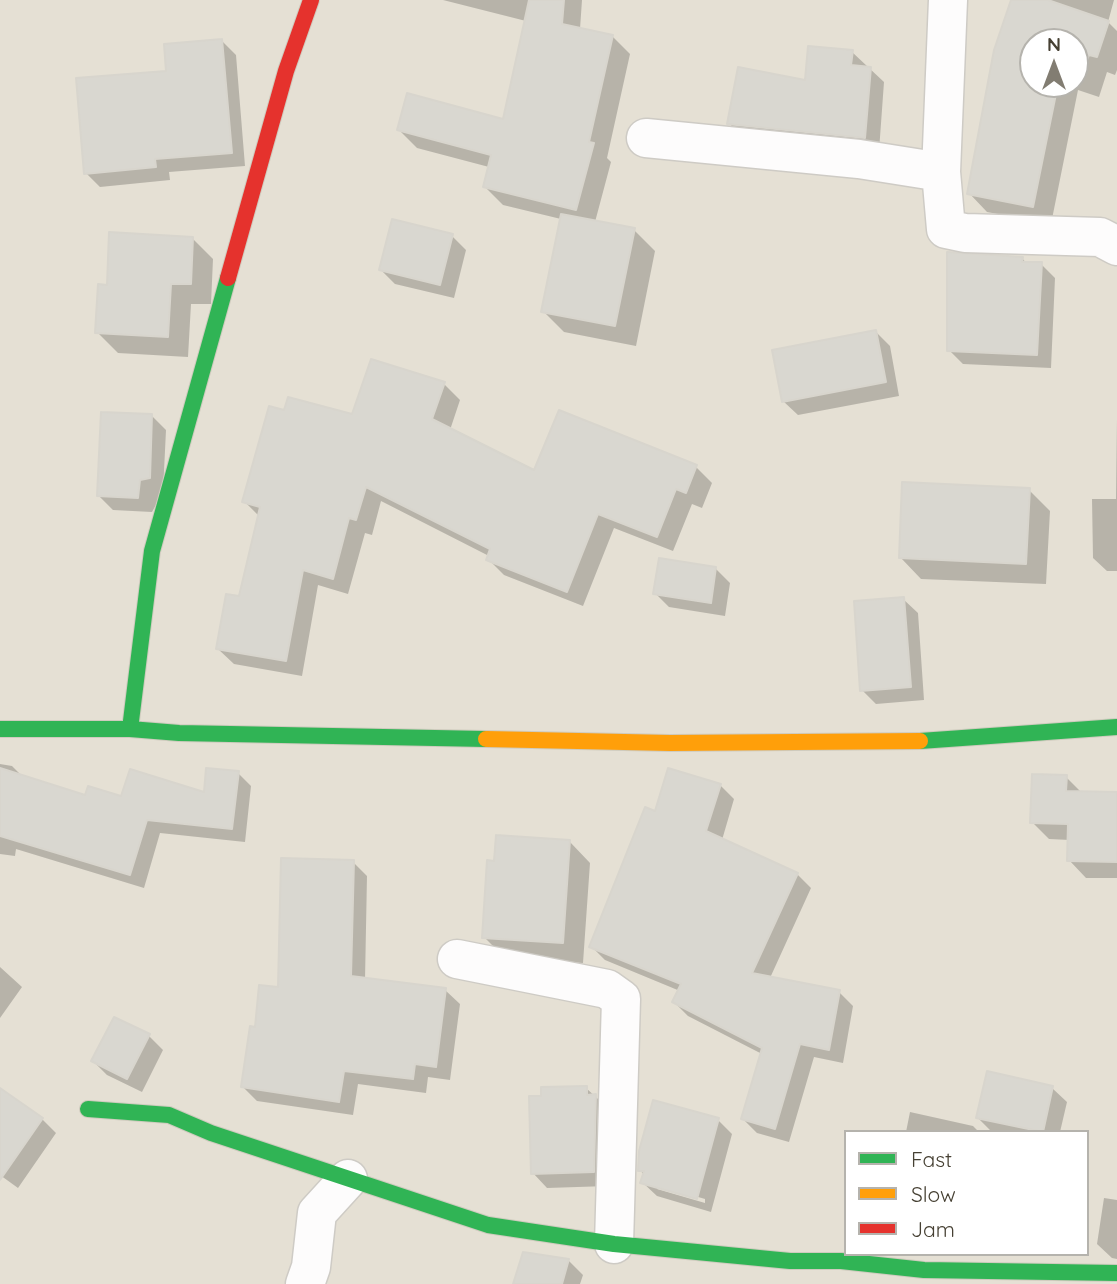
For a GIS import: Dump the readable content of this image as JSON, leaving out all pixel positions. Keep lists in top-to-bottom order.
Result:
{
  "legend": ["Fast", "Slow", "Jam"],
  "north": "top"
}
